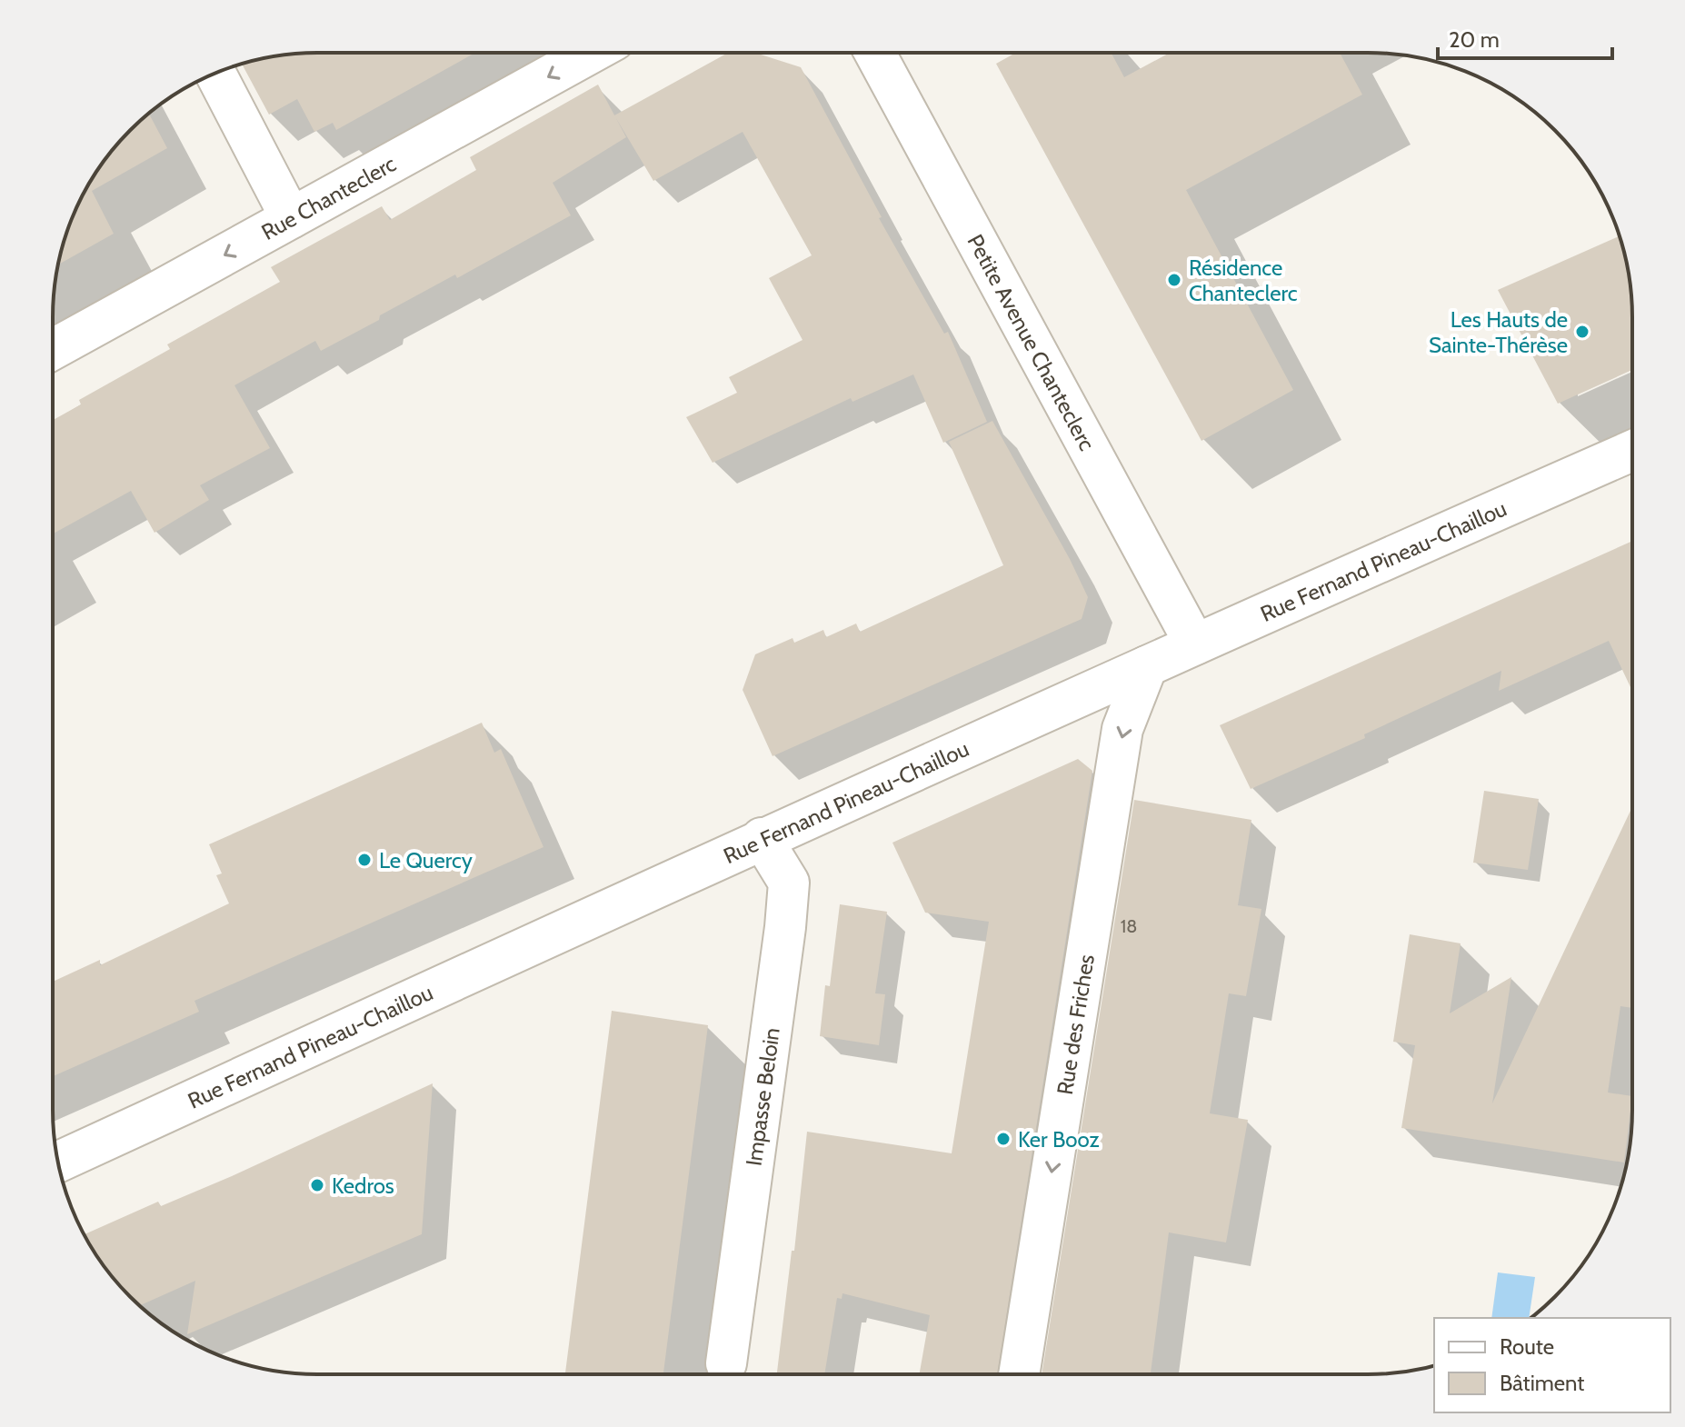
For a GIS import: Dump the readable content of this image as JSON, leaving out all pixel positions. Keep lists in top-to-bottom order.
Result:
{
  "streets": {
    "street": [
      "Rue Chanteclerc",
      "Petite Avenue Chanteclerc",
      "Rue Fernand Pineau-Chaillou",
      "Rue des Friches",
      "Impasse Beloin"
    ]
  },
  "crossings": [
    ["Petite Avenue Chanteclerc", "Rue Fernand Pineau-Chaillou"],
    ["Rue Fernand Pineau-Chaillou", "Rue des Friches"],
    ["Rue Fernand Pineau-Chaillou", "Impasse Beloin"]
  ],
  "one_way": ["Rue Chanteclerc", "Rue des Friches"],
  "places": [
    "Résidence Chanteclerc",
    "Les Hauts de Sainte-Thérèse",
    "Le Quercy",
    "Ker Booz",
    "Kedros"
  ],
  "house_numbers": ["18"],
  "legend": ["Route", "Bâtiment"],
  "scale_bar": "20 m"
}
